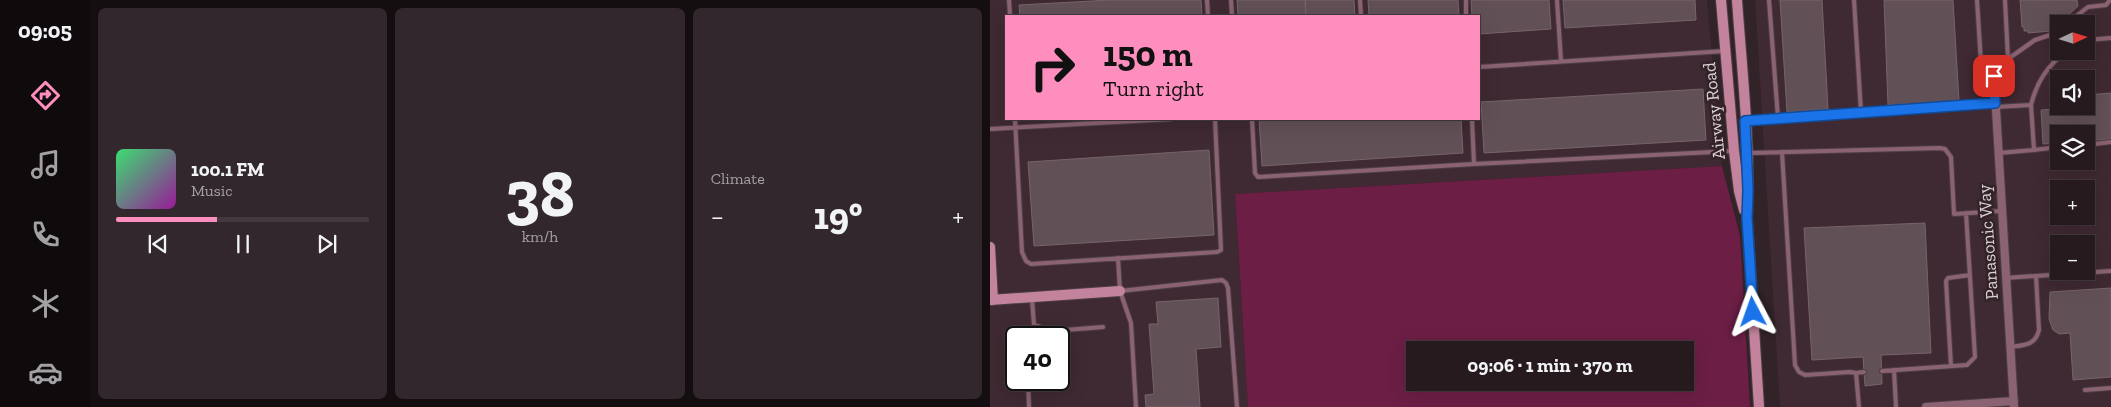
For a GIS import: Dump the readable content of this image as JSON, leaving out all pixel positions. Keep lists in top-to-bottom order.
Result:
{
  "streets": {
    "street": ["Airway Road", "Panasonic Way"]
  },
  "north": "right",
  "page": {
    "tabs": "09:05",
    "tile": [
      ["38", "km/h"],
      "Climate"
    ],
    "map_buttons": ["+", "−"],
    "turn": ["150 m", "Turn right"],
    "song": ["100.1 FM", "Music"],
    "heat": ["−", "19°", "+"],
    "limit": "40",
    "trip": "09:06 · 1 min · 370 m"
  }
}
